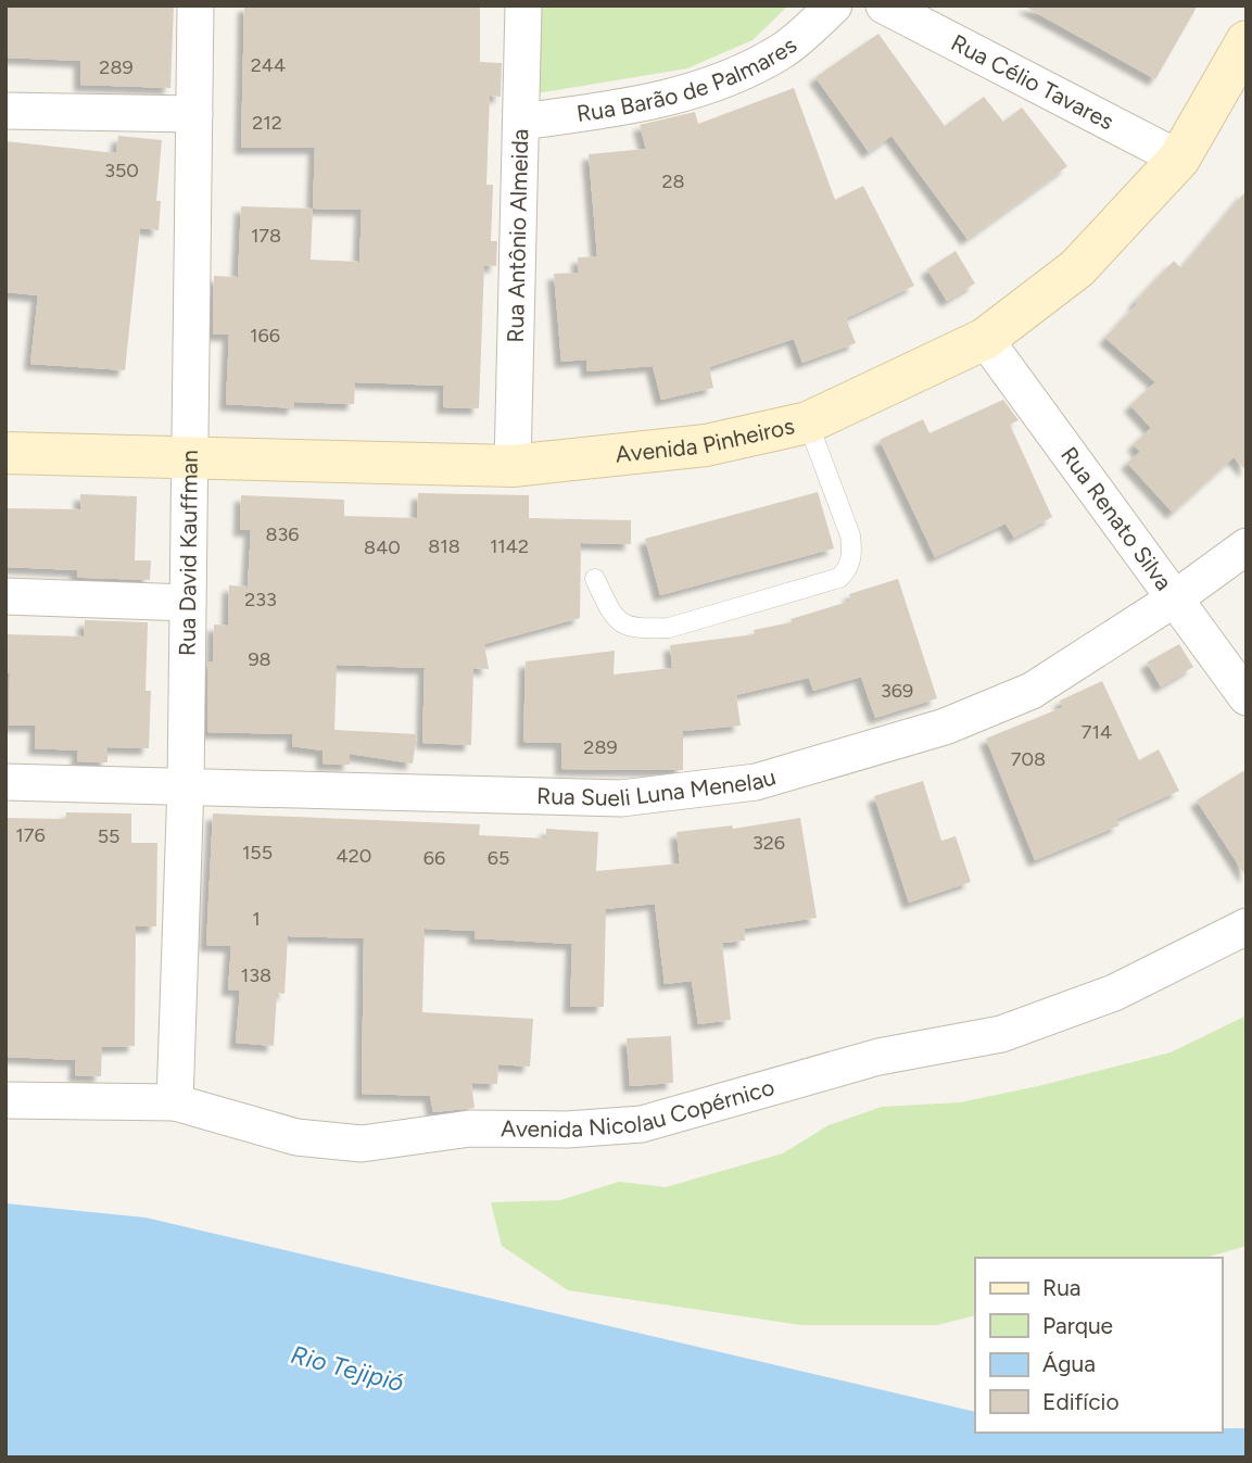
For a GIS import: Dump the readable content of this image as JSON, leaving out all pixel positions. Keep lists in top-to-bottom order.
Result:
{
  "streets": {
    "street": [
      "Rua Barão de Palmares",
      "Rua Célio Tavares",
      "Rua Antônio Almeida",
      "Avenida Pinheiros",
      "Rua Renato Silva",
      "Rua David Kauffman",
      "Rua Sueli Luna Menelau",
      "Avenida Nicolau Copérnico"
    ]
  },
  "crossings": [
    ["Rua Barão de Palmares", "Rua Antônio Almeida"],
    ["Rua Célio Tavares", "Avenida Pinheiros"],
    ["Rua Antônio Almeida", "Avenida Pinheiros"],
    ["Avenida Pinheiros", "Rua Renato Silva"],
    ["Avenida Pinheiros", "Rua David Kauffman"],
    ["Rua Renato Silva", "Rua Sueli Luna Menelau"],
    ["Rua David Kauffman", "Rua Sueli Luna Menelau"],
    ["Rua David Kauffman", "Avenida Nicolau Copérnico"]
  ],
  "water": ["Rio Tejipió"],
  "house_numbers": [
    "244",
    "289",
    "212",
    "350",
    "28",
    "178",
    "166",
    "836",
    "818",
    "1142",
    "840",
    "233",
    "98",
    "369",
    "714",
    "289",
    "708",
    "176",
    "55",
    "326",
    "155",
    "420",
    "66",
    "65",
    "1",
    "138"
  ],
  "legend": [
    "Rua",
    "Parque",
    "Água",
    "Edifício"
  ]
}
